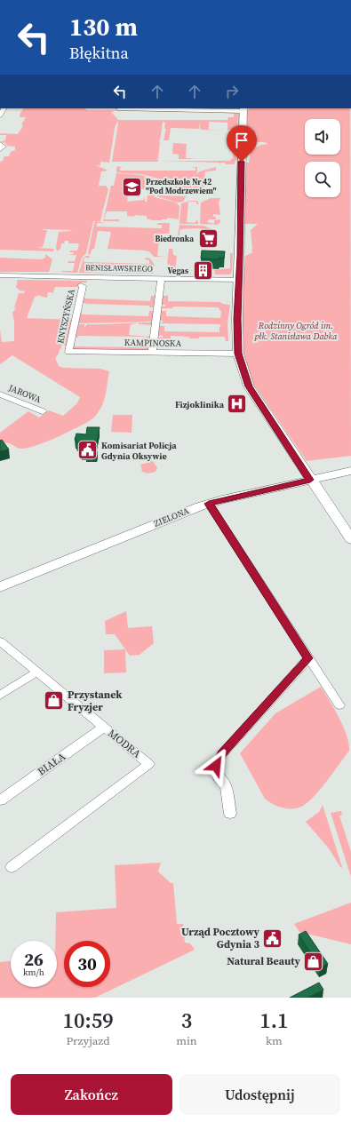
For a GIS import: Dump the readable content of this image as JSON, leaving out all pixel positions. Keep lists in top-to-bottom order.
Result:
{
  "streets": {
    "street": [
      "BENISŁAWSKIEGO",
      "KNYSZYŃSKA",
      "KAMPINOSKA",
      "JAROWA",
      "ZIELONA",
      "MODRA",
      "BIAŁA"
    ]
  },
  "crossings": [
    ["KNYSZYŃSKA", "KAMPINOSKA"],
    ["MODRA", "BIAŁA"]
  ],
  "parks": ["Rodzinny Ogród im. płk. Stanisława Dabka"],
  "places": {
    "school or university": ["Przedszkole Nr 42 \"Pod Modrzewiem\""],
    "supermarket": ["Biedronka"],
    "building": ["Vegas"],
    "hospital": ["Fizjoklinika"],
    "public building": ["Komisariat Policja Gdynia Oksywie", "Urząd Pocztowy Gdynia 3"],
    "shop": ["Przystanek Fryzjer", "Natural Beauty"]
  },
  "page": {
    "turn": ["130 m", "Błękitna"],
    "speed": "26 km/h",
    "limit": "30",
    "eta": [
      "10:59",
      "Przyjazd",
      "3",
      "min",
      "1.1",
      "km"
    ],
    "buttons": ["Zakończ", "Udostępnij"]
  }
}
